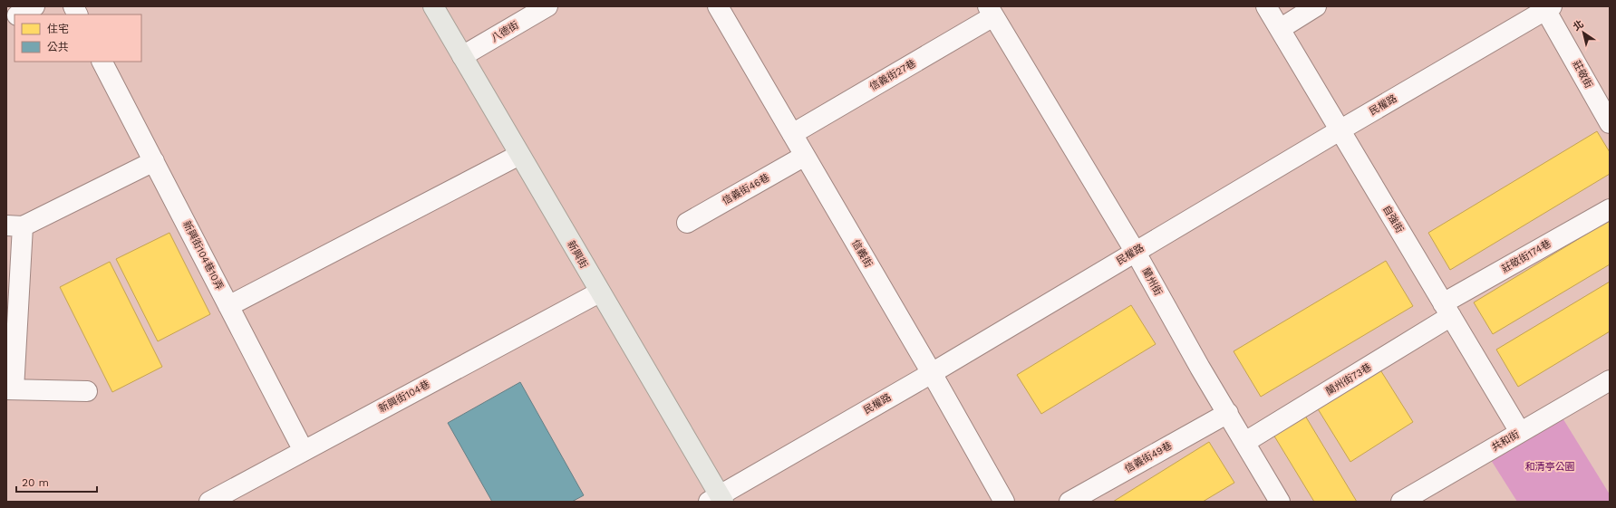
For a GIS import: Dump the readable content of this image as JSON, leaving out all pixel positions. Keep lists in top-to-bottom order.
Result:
{
  "streets": {
    "main road": ["新興街"],
    "street": [
      "八德街",
      "莊敬街",
      "信義街27巷",
      "民權路",
      "信義街46巷",
      "自強街",
      "信義街",
      "新興街104巷10弄",
      "莊敬街174巷",
      "蘭州街",
      "蘭州街73巷",
      "新興街104巷",
      "共和街",
      "信義街49巷"
    ]
  },
  "crossings": [
    ["八德街", "新興街"],
    ["莊敬街", "民權路"],
    ["信義街27巷", "信義街"],
    ["信義街27巷", "蘭州街"],
    ["民權路", "自強街"],
    ["民權路", "信義街"],
    ["民權路", "新興街"],
    ["民權路", "蘭州街"],
    ["信義街46巷", "信義街"],
    ["自強街", "莊敬街174巷"],
    ["自強街", "蘭州街73巷"],
    ["自強街", "共和街"],
    ["新興街", "新興街104巷"],
    ["新興街104巷10弄", "新興街104巷"],
    ["莊敬街174巷", "蘭州街73巷"],
    ["蘭州街", "蘭州街73巷"],
    ["蘭州街", "信義街49巷"]
  ],
  "parks": ["和清亭公園"],
  "legend": ["住宅", "公共"],
  "scale_bar": "20 m",
  "north": "top left"
}
